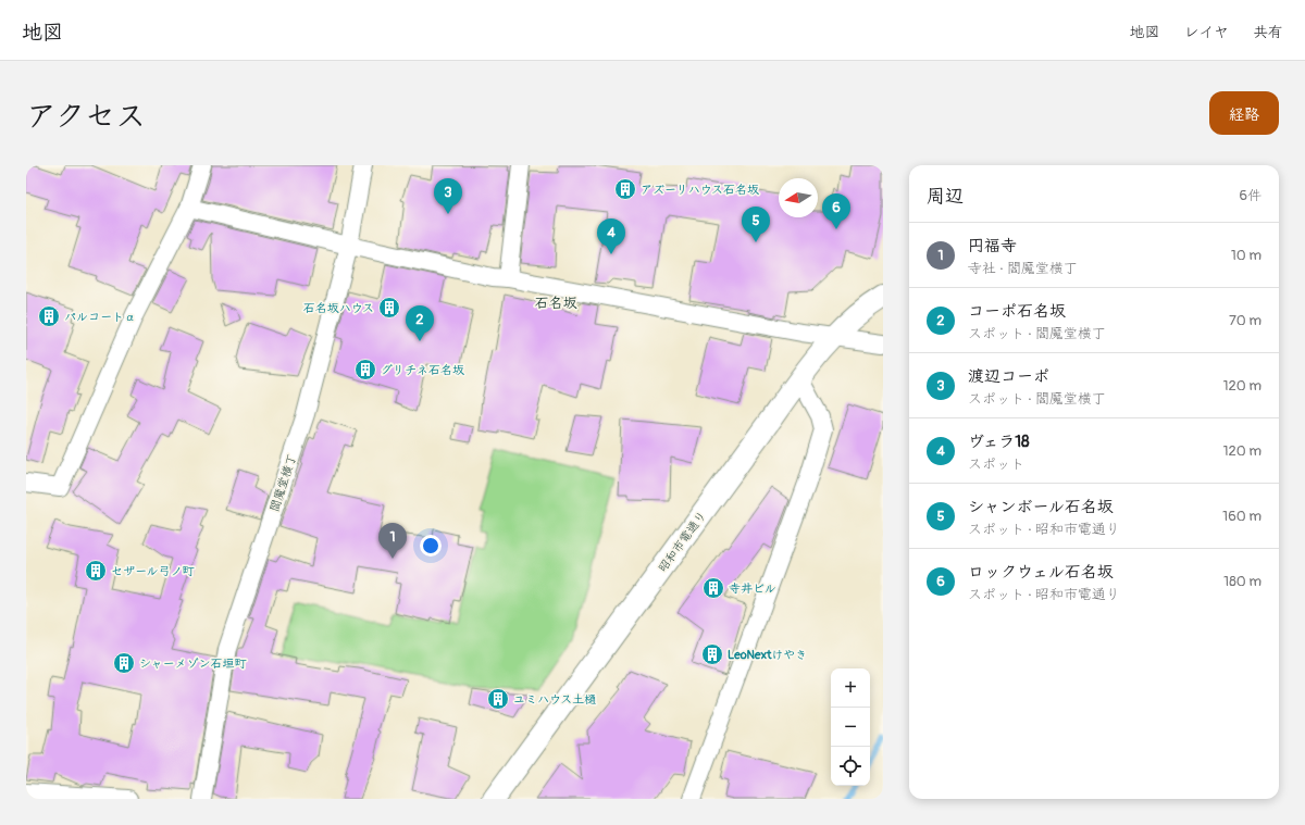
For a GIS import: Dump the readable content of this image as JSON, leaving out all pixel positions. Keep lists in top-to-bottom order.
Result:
{
  "streets": {
    "street": ["閻魔堂横丁", "昭和市電通り"]
  },
  "districts": ["石名坂"],
  "places": {
    "building": [
      "アズーリハウス石名坂",
      "石名坂ハウス",
      "パルコートα",
      "グリチネ石名坂",
      "セザール弓ノ町",
      "寺井ビル",
      "LeoNextけやき",
      "シャーメゾン石垣町",
      "ユミハウス土樋"
    ]
  },
  "north": "left",
  "page": {
    "header": "地図",
    "nav": ["地図", "レイヤ", "共有"],
    "title": "アクセス",
    "buttons": "経路",
    "heading": ["周辺", "6件"],
    "pins": [
      "3",
      "6",
      "5",
      "4",
      "2",
      "1"
    ],
    "list": [
      {
        "mark": "1",
        "name": "円福寺",
        "note": "寺社 · 閻魔堂横丁",
        "value": "10 m"
      },
      {
        "mark": "2",
        "name": "コーポ石名坂",
        "note": "スポット · 閻魔堂横丁",
        "value": "70 m"
      },
      {
        "mark": "3",
        "name": "渡辺コーポ",
        "note": "スポット · 閻魔堂横丁",
        "value": "120 m"
      },
      {
        "mark": "4",
        "name": "ヴェラ18",
        "note": "スポット",
        "value": "120 m"
      },
      {
        "mark": "5",
        "name": "シャンボール石名坂",
        "note": "スポット · 昭和市電通り",
        "value": "160 m"
      },
      {
        "mark": "6",
        "name": "ロックウェル石名坂",
        "note": "スポット · 昭和市電通り",
        "value": "180 m"
      }
    ],
    "map_buttons": ["+", "−"]
  }
}
